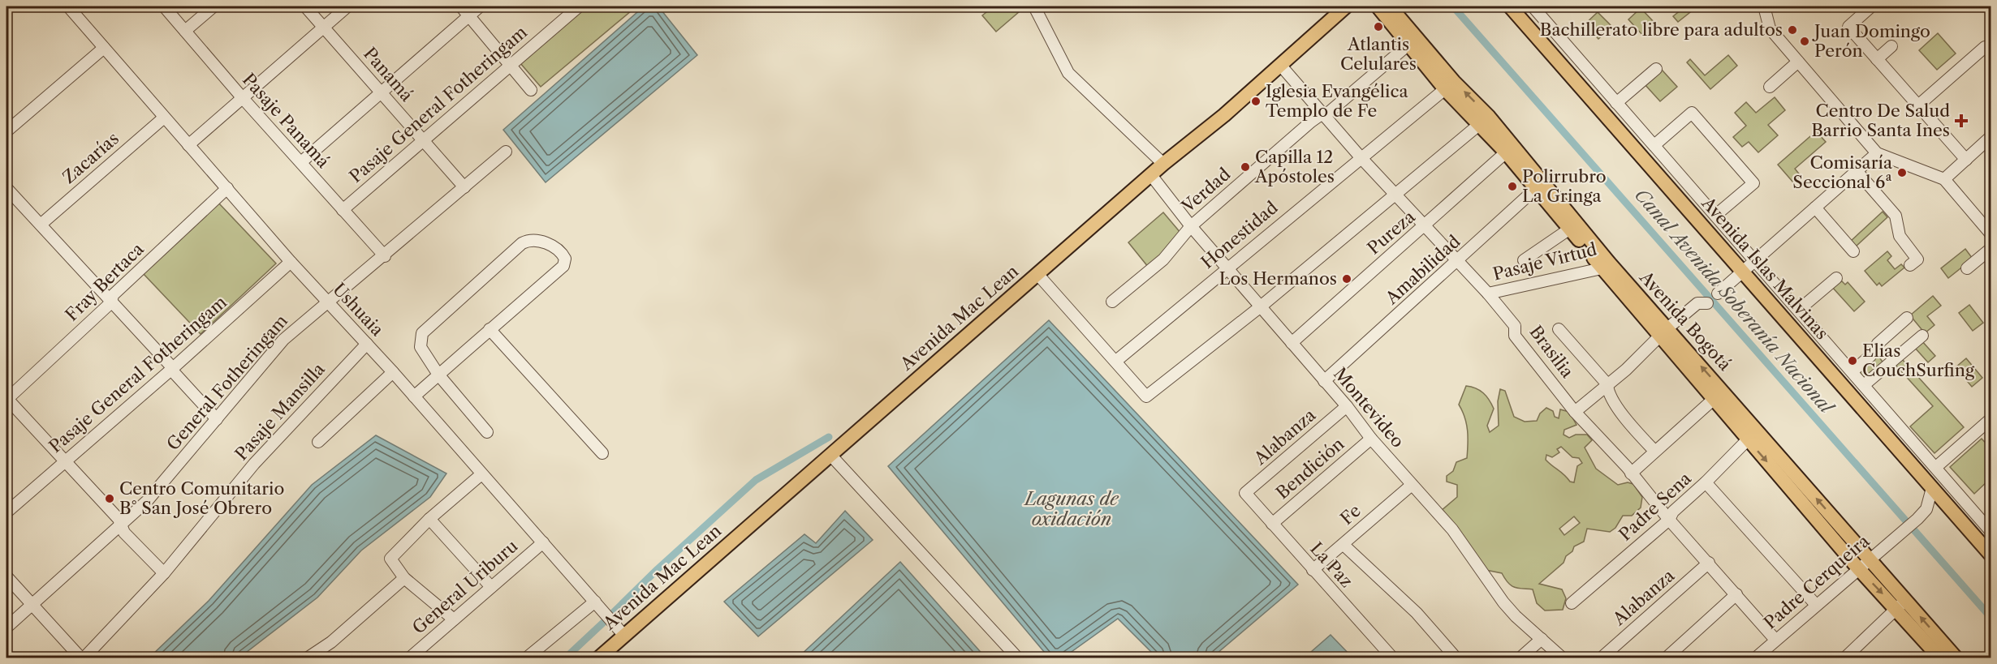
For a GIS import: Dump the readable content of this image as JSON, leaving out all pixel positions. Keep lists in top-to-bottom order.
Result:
{
  "streets": {
    "main road": ["Avenida Islas Malvinas", "Avenida Mac Lean", "Avenida Bogotá"],
    "street": [
      "Panamá",
      "Pasaje General Fotheringam",
      "Pasaje Panamá",
      "Zacarías",
      "Verdad",
      "Pureza",
      "Honestidad",
      "Pasaje Virtud",
      "Amabilidad",
      "Fray Bertaca",
      "Ushuaia",
      "Brasilia",
      "General Fotheringam",
      "Montevideo",
      "Pasaje Mansilla",
      "Alabanza",
      "Bendición",
      "Padre Sena",
      "Fe",
      "La Paz",
      "Padre Cerqueira",
      "General Uriburu"
    ]
  },
  "crossings": [
    ["Panamá", "Pasaje General Fotheringam"],
    ["Panamá", "General Fotheringam"],
    ["Pasaje General Fotheringam", "Pasaje Panamá"],
    ["Pasaje General Fotheringam", "Ushuaia"],
    ["Pasaje Panamá", "General Fotheringam"],
    ["Zacarías", "Ushuaia"],
    ["Verdad", "Avenida Bogotá"],
    ["Verdad", "Brasilia"],
    ["Verdad", "Montevideo"],
    ["Pureza", "Avenida Bogotá"],
    ["Pureza", "Brasilia"],
    ["Pureza", "Montevideo"],
    ["Honestidad", "Avenida Bogotá"],
    ["Honestidad", "Brasilia"],
    ["Honestidad", "Montevideo"],
    ["Pasaje Virtud", "Avenida Bogotá"],
    ["Pasaje Virtud", "Brasilia"],
    ["Avenida Islas Malvinas", "Padre Cerqueira"],
    ["Amabilidad", "Avenida Bogotá"],
    ["Amabilidad", "Brasilia"],
    ["Amabilidad", "Montevideo"],
    ["Fray Bertaca", "Ushuaia"],
    ["Ushuaia", "Avenida Mac Lean"],
    ["Ushuaia", "General Fotheringam"],
    ["Ushuaia", "Pasaje Mansilla"],
    ["Ushuaia", "General Uriburu"],
    ["Avenida Mac Lean", "Brasilia"],
    ["Avenida Mac Lean", "Montevideo"],
    ["Avenida Bogotá", "Padre Sena"],
    ["Avenida Bogotá", "Padre Cerqueira"],
    ["Brasilia", "Alabanza"],
    ["Brasilia", "Padre Sena"],
    ["Brasilia", "Padre Cerqueira"],
    ["Montevideo", "Alabanza"],
    ["Montevideo", "Bendición"],
    ["Montevideo", "Fe"],
    ["Alabanza", "La Paz"],
    ["Bendición", "La Paz"],
    ["Fe", "La Paz"]
  ],
  "water": ["Canal Avenida Soberanía Nacional", "Lagunas de oxidación"],
  "places": {
    "other": [
      "Atlantis Celulares",
      "Bachillerato libre para adultos",
      "Juan Domingo Perón",
      "Iglesia Evangélica Templo de Fe",
      "Capilla 12 Apóstoles",
      "Comisaría Seccional 6ª",
      "Polirrubro La Gringa",
      "Los Hermanos",
      "Elias CouchSurfing",
      "Centro Comunitario B° San José Obrero"
    ],
    "health": ["Centro De Salud Barrio Santa Ines"]
  }
}
